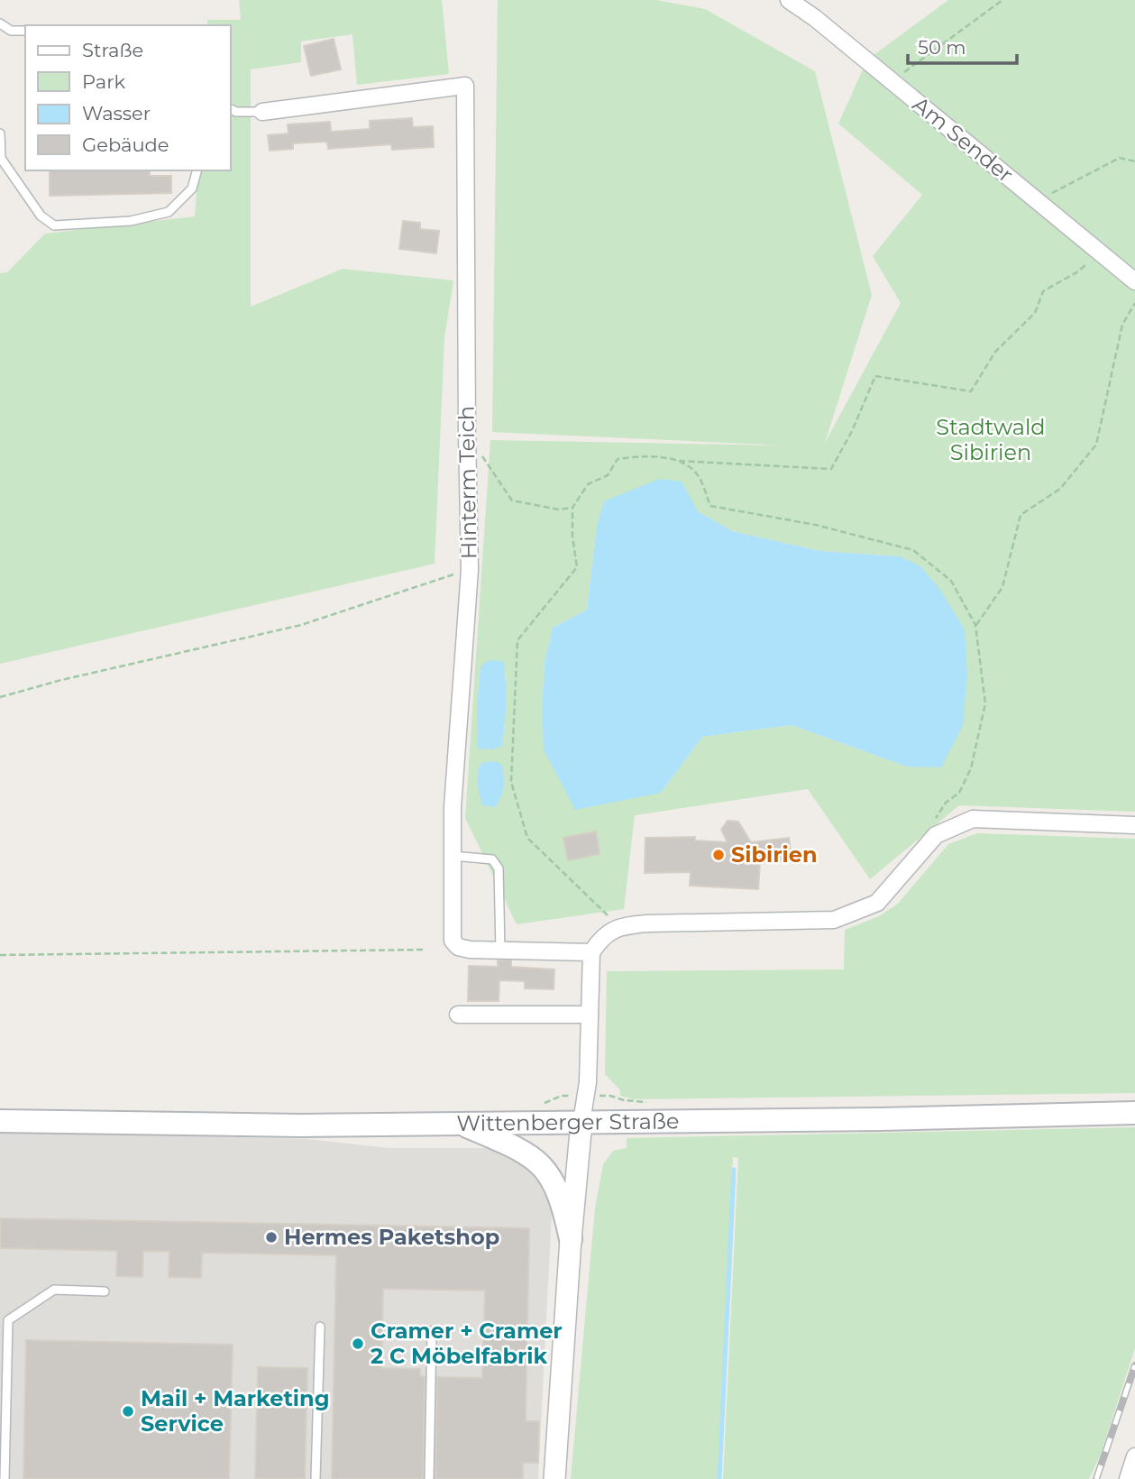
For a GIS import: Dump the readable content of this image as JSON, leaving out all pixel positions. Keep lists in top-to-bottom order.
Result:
{
  "streets": {
    "main road": ["Wittenberger Straße"],
    "street": ["Am Sender", "Hinterm Teich"]
  },
  "parks": ["Stadtwald Sibirien"],
  "places": [
    "Sibirien",
    "Hermes Paketshop",
    "Cramer + Cramer 2 C Möbelfabrik",
    "Mail + Marketing Service"
  ],
  "legend": [
    "Straße",
    "Park",
    "Wasser",
    "Gebäude"
  ],
  "scale_bar": "50 m"
}
